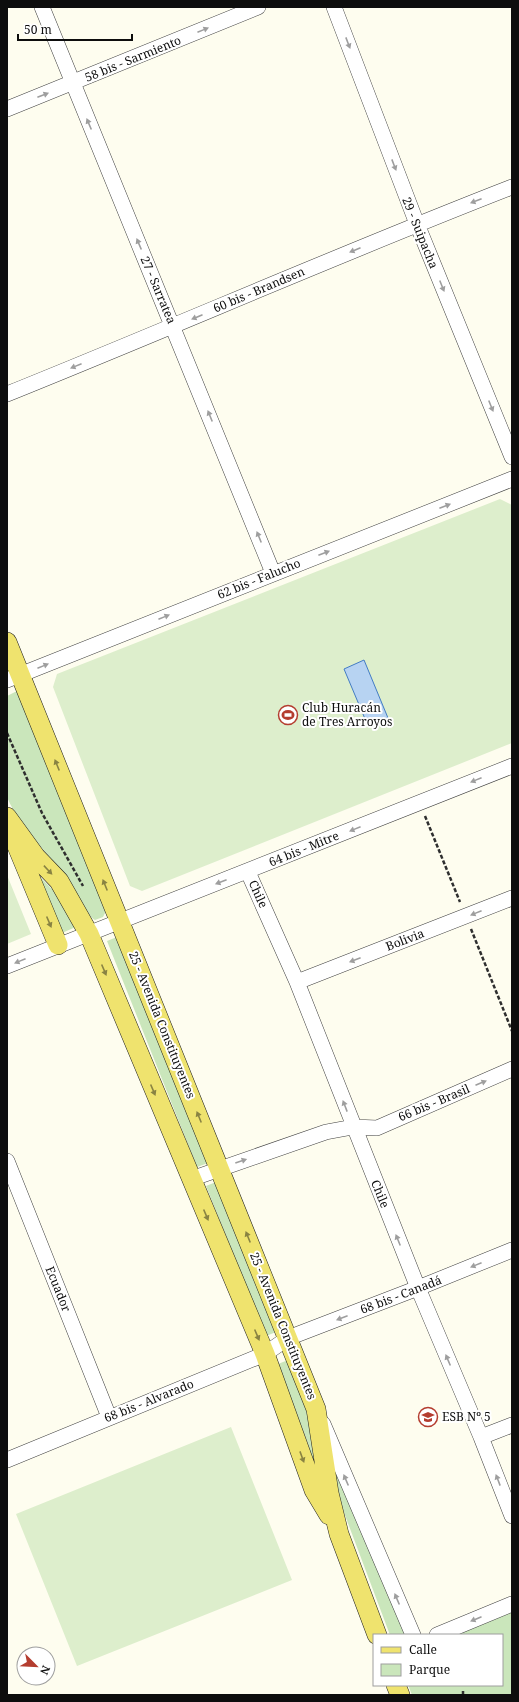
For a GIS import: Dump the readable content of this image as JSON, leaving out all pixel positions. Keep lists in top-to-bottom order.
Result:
{
  "streets": {
    "main road": ["25 - Avenida Constituyentes"],
    "street": [
      "58 bis - Sarmiento",
      "29 - Suipacha",
      "27 - Sarratea",
      "60 bis - Brandsen",
      "62 bis - Falucho",
      "64 bis - Mitre",
      "Chile",
      "Bolivia",
      "66 bis - Brasil",
      "Ecuador",
      "68 bis - Canadá",
      "68 bis - Alvarado"
    ]
  },
  "crossings": [
    ["58 bis - Sarmiento", "27 - Sarratea"],
    ["29 - Suipacha", "60 bis - Brandsen"],
    ["27 - Sarratea", "60 bis - Brandsen"],
    ["27 - Sarratea", "62 bis - Falucho"],
    ["62 bis - Falucho", "25 - Avenida Constituyentes"],
    ["64 bis - Mitre", "Chile"],
    ["64 bis - Mitre", "25 - Avenida Constituyentes"],
    ["Chile", "Bolivia"],
    ["Chile", "66 bis - Brasil"],
    ["Chile", "68 bis - Canadá"],
    ["25 - Avenida Constituyentes", "66 bis - Brasil"],
    ["25 - Avenida Constituyentes", "68 bis - Canadá"],
    ["25 - Avenida Constituyentes", "68 bis - Alvarado"],
    ["Ecuador", "68 bis - Alvarado"],
    ["68 bis - Canadá", "68 bis - Alvarado"]
  ],
  "one_way": [
    "58 bis - Sarmiento",
    "29 - Suipacha",
    "27 - Sarratea",
    "60 bis - Brandsen",
    "62 bis - Falucho",
    "64 bis - Mitre",
    "Chile",
    "Bolivia",
    "66 bis - Brasil",
    "68 bis - Canadá"
  ],
  "places": {
    "sports": ["Club Huracán de Tres Arroyos"],
    "school or university": ["ESB Nº 5"]
  },
  "legend": ["Calle", "Parque"],
  "scale_bar": "50 m",
  "north": "bottom right"
}
